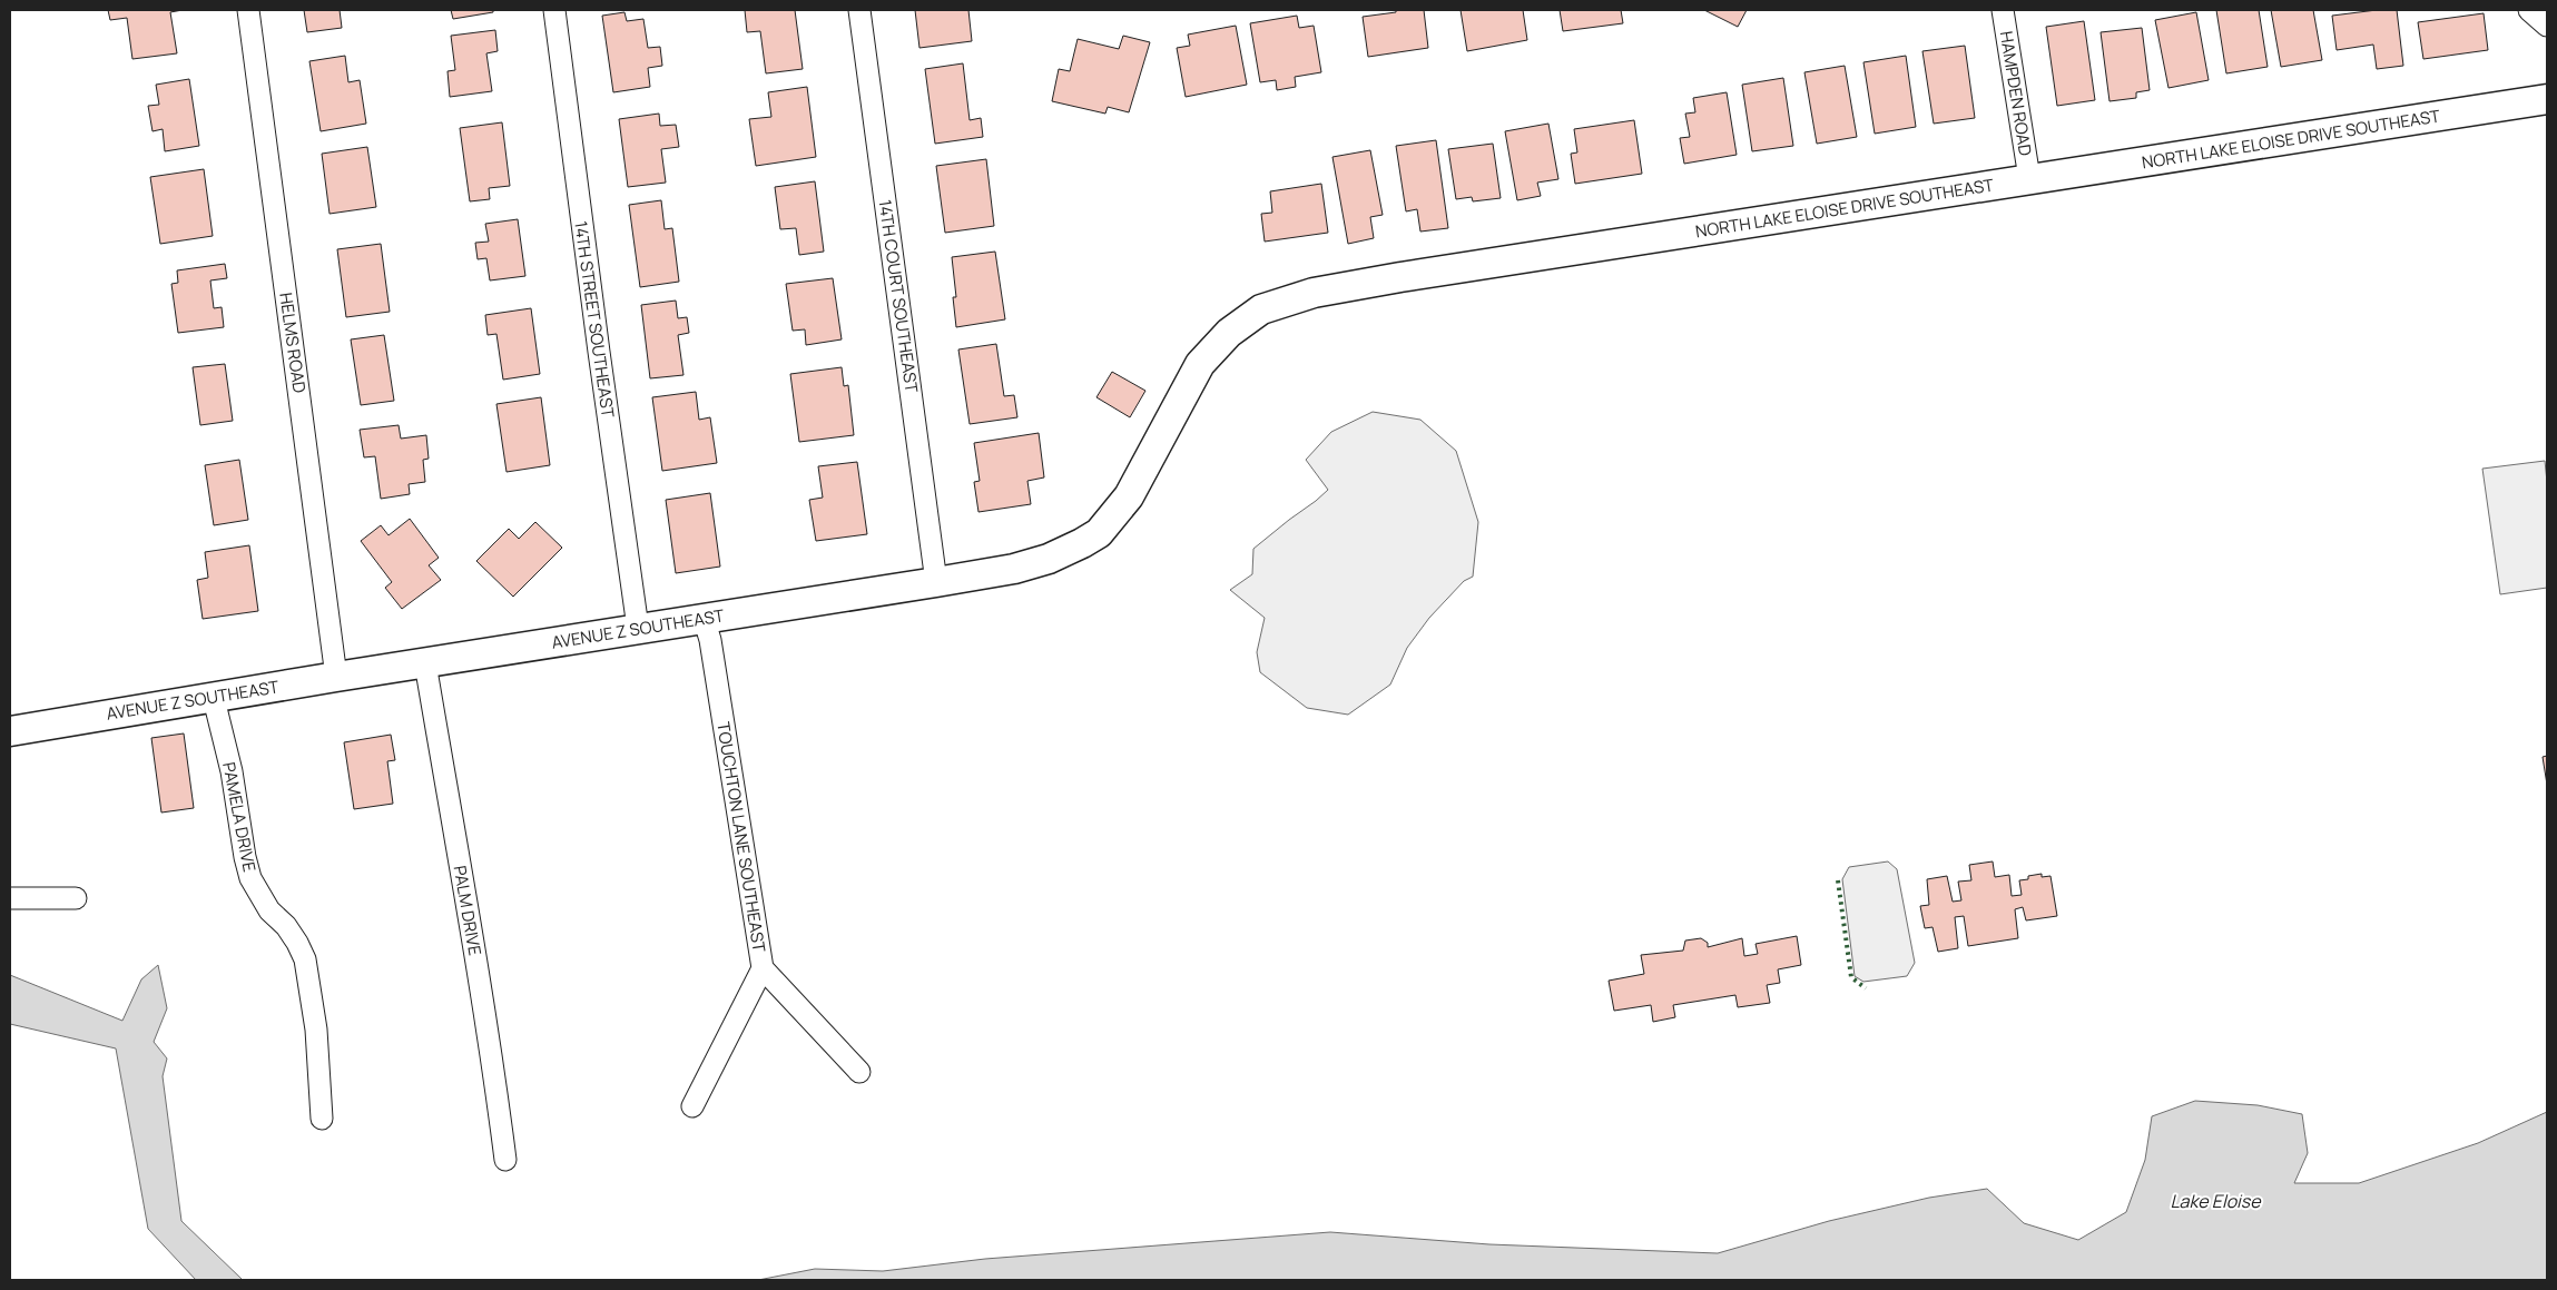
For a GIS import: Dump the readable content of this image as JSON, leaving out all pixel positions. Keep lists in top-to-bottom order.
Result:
{
  "streets": {
    "street": [
      "HAMPDEN ROAD",
      "NORTH LAKE ELOISE DRIVE SOUTHEAST",
      "14TH COURT SOUTHEAST",
      "14TH STREET SOUTHEAST",
      "HELMS ROAD",
      "AVENUE Z SOUTHEAST",
      "PAMELA DRIVE",
      "TOUCHTON LANE SOUTHEAST",
      "PALM DRIVE"
    ]
  },
  "crossings": [
    ["HAMPDEN ROAD", "NORTH LAKE ELOISE DRIVE SOUTHEAST"],
    ["NORTH LAKE ELOISE DRIVE SOUTHEAST", "AVENUE Z SOUTHEAST"],
    ["14TH COURT SOUTHEAST", "AVENUE Z SOUTHEAST"],
    ["14TH STREET SOUTHEAST", "AVENUE Z SOUTHEAST"],
    ["HELMS ROAD", "AVENUE Z SOUTHEAST"],
    ["AVENUE Z SOUTHEAST", "PAMELA DRIVE"],
    ["AVENUE Z SOUTHEAST", "TOUCHTON LANE SOUTHEAST"],
    ["AVENUE Z SOUTHEAST", "PALM DRIVE"]
  ],
  "water": ["Lake Eloise"]
}
